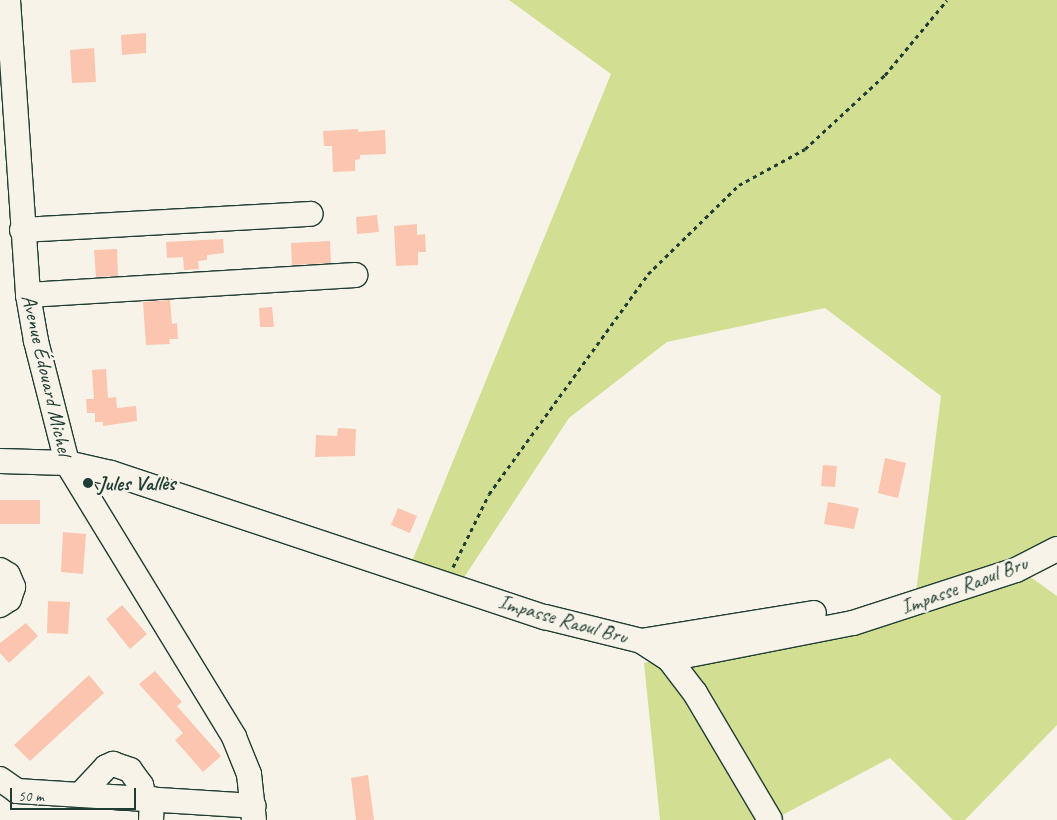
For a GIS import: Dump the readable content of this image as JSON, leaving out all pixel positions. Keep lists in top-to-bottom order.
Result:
{
  "streets": {
    "street": ["Avenue Édouard Michel", "Impasse Raoul Bru"]
  },
  "crossings": [
    ["Avenue Édouard Michel", "Impasse Raoul Bru"]
  ],
  "places": ["Jules Vallès"],
  "scale_bar": "50 m"
}
